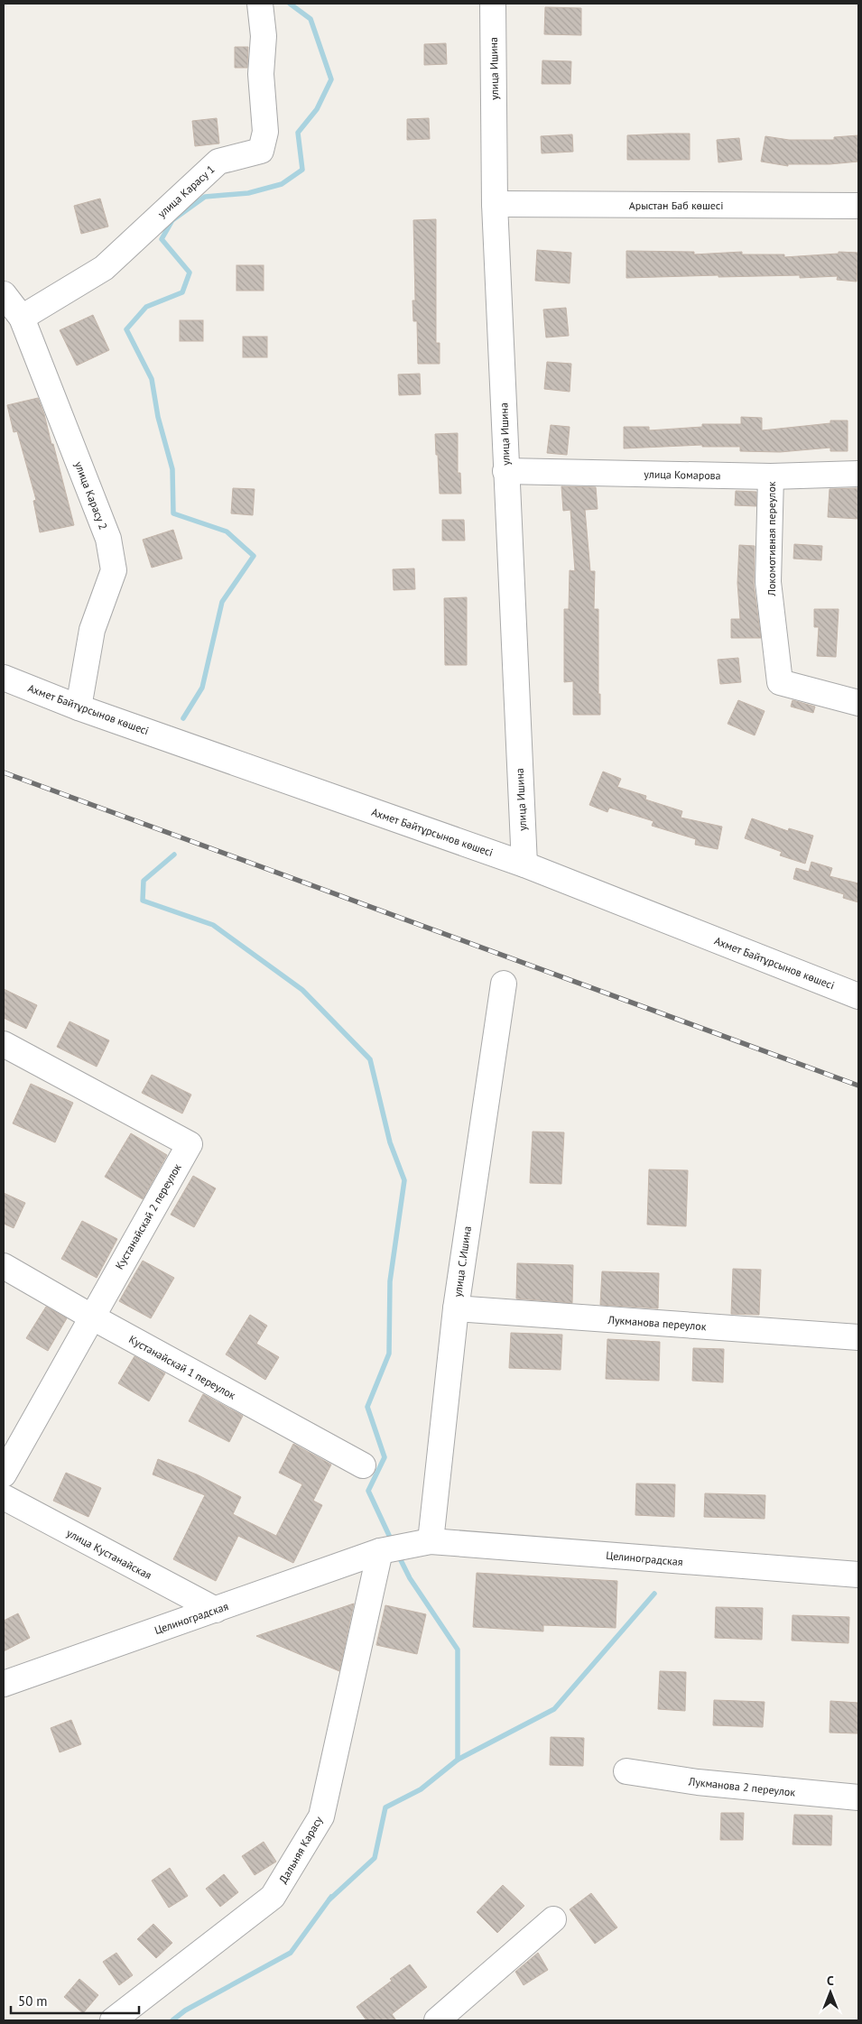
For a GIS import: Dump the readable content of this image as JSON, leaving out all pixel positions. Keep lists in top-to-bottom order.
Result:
{
  "streets": {
    "street": [
      "улица Ишина",
      "улица Карасу 1",
      "Арыстан Баб көшесі",
      "улица Комарова",
      "улица Карасу 2",
      "Локомотивная переулок",
      "Ахмет Байтұрсынов көшесі",
      "Кустанайскай 2 переулок",
      "улица С.Ишина",
      "Лукманова переулок",
      "Кустанайскай 1 переулок",
      "улица Кустанайская",
      "Целиноградская",
      "Лукманова 2 переулок",
      "Дальняя Карасу"
    ]
  },
  "crossings": [
    ["улица Ишина", "Арыстан Баб көшесі"],
    ["улица Ишина", "улица Комарова"],
    ["улица Ишина", "Ахмет Байтұрсынов көшесі"],
    ["улица Карасу 1", "улица Карасу 2"],
    ["улица Комарова", "Локомотивная переулок"],
    ["улица Карасу 2", "Ахмет Байтұрсынов көшесі"],
    ["Кустанайскай 2 переулок", "Кустанайскай 1 переулок"],
    ["улица С.Ишина", "Лукманова переулок"],
    ["улица С.Ишина", "Целиноградская"],
    ["улица Кустанайская", "Целиноградская"],
    ["Целиноградская", "Дальняя Карасу"]
  ],
  "scale_bar": "50 m",
  "north": "top"
}
